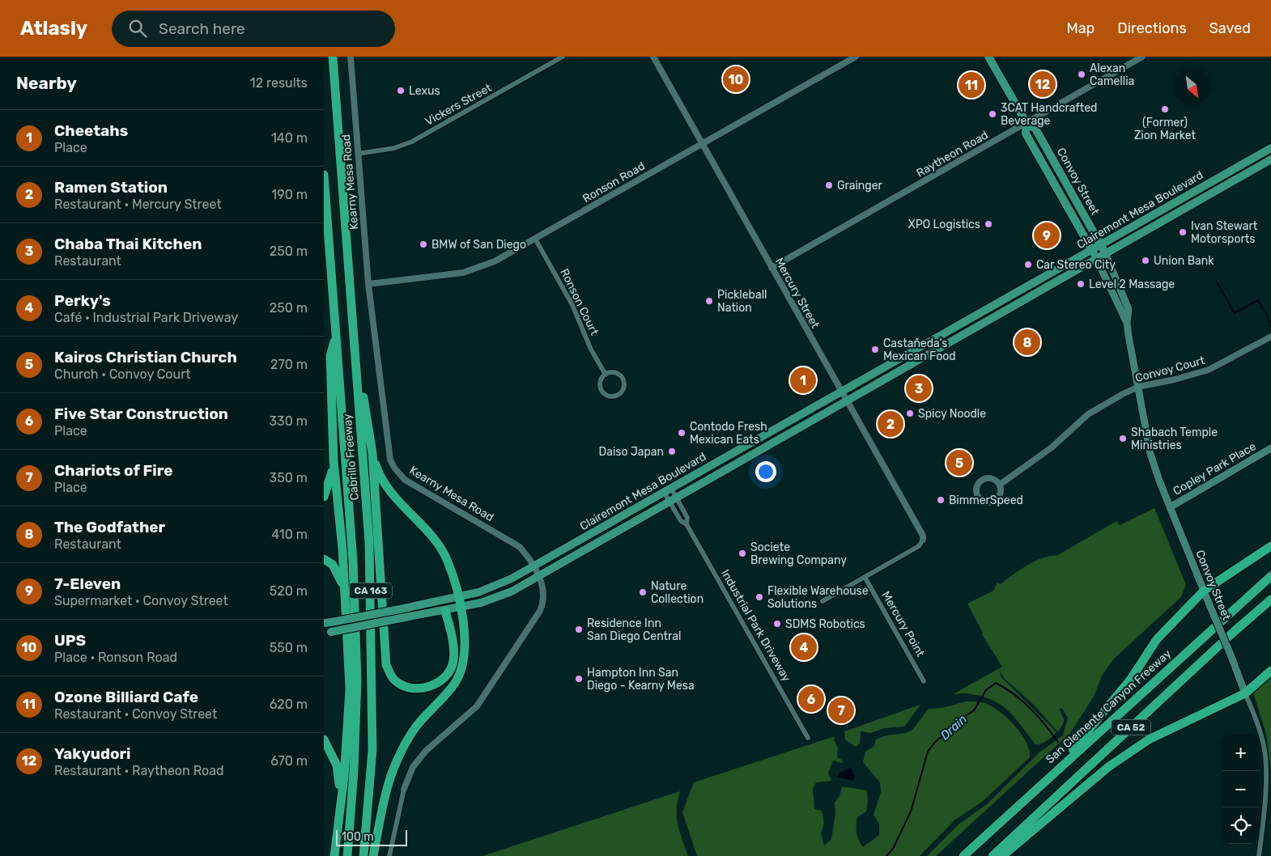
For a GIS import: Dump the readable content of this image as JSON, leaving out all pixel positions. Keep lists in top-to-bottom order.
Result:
{
  "streets": {
    "highway": [
      "Cabrillo Freeway",
      "CA 163",
      "San Clemente Canyon Freeway",
      "CA 52"
    ],
    "main road": ["Convoy Street", "Clairemont Mesa Boulevard", "Copley Park Place"],
    "street": [
      "Vickers Street",
      "Raytheon Road",
      "Kearny Mesa Road",
      "Ronson Road",
      "Mercury Street",
      "Ronson Court",
      "Convoy Court",
      "Mercury Point",
      "Industrial Park Driveway"
    ]
  },
  "crossings": [
    ["Vickers Street", "Kearny Mesa Road"],
    ["Raytheon Road", "Convoy Street"],
    ["Raytheon Road", "Mercury Street"],
    ["Convoy Street", "Clairemont Mesa Boulevard"],
    ["Convoy Street", "Convoy Court"],
    ["Convoy Street", "Copley Park Place"],
    ["Kearny Mesa Road", "Ronson Road"],
    ["Kearny Mesa Road", "Clairemont Mesa Boulevard"],
    ["Ronson Road", "Mercury Street"],
    ["Ronson Road", "Ronson Court"],
    ["Clairemont Mesa Boulevard", "Mercury Street"],
    ["Clairemont Mesa Boulevard", "Industrial Park Driveway"]
  ],
  "water": ["Drain"],
  "places": [
    "Alexan Camellia",
    "Lexus",
    "(Former) Zion Market",
    "3CAT Handcrafted Beverage",
    "Grainger",
    "XPO Logistics",
    "Ivan Stewart Motorsports",
    "BMW of San Diego",
    "Union Bank",
    "Car Stereo City",
    "Level 2 Massage",
    "Pickleball Nation",
    "Castañeda's Mexican Food",
    "Spicy Noodle",
    "Contodo Fresh Mexican Eats",
    "Shabach Temple Ministries",
    "Daiso Japan",
    "BimmerSpeed",
    "Societe Brewing Company",
    "Nature Collection",
    "Flexible Warehouse Solutions",
    "SDMS Robotics",
    "Residence Inn San Diego Central",
    "Hampton Inn San Diego - Kearny Mesa"
  ],
  "scale_bar": "100 m",
  "north": "bottom right",
  "page": {
    "header": "Atlasly",
    "search": "Search here",
    "nav": ["Map", "Directions", "Saved"],
    "heading": ["Nearby", "12 results"],
    "pins": [
      "10",
      "12",
      "11",
      "9",
      "8",
      "1",
      "3",
      "2",
      "5",
      "4",
      "6",
      "7"
    ],
    "list": [
      {
        "mark": "1",
        "name": "Cheetahs",
        "note": "Place",
        "value": "140 m"
      },
      {
        "mark": "2",
        "name": "Ramen Station",
        "note": "Restaurant · Mercury Street",
        "value": "190 m"
      },
      {
        "mark": "3",
        "name": "Chaba Thai Kitchen",
        "note": "Restaurant",
        "value": "250 m"
      },
      {
        "mark": "4",
        "name": "Perky's",
        "note": "Café · Industrial Park Driveway",
        "value": "250 m"
      },
      {
        "mark": "5",
        "name": "Kairos Christian Church",
        "note": "Church · Convoy Court",
        "value": "270 m"
      },
      {
        "mark": "6",
        "name": "Five Star Construction",
        "note": "Place",
        "value": "330 m"
      },
      {
        "mark": "7",
        "name": "Chariots of Fire",
        "note": "Place",
        "value": "350 m"
      },
      {
        "mark": "8",
        "name": "The Godfather",
        "note": "Restaurant",
        "value": "410 m"
      },
      {
        "mark": "9",
        "name": "7-Eleven",
        "note": "Supermarket · Convoy Street",
        "value": "520 m"
      },
      {
        "mark": "10",
        "name": "UPS",
        "note": "Place · Ronson Road",
        "value": "550 m"
      },
      {
        "mark": "11",
        "name": "Ozone Billiard Cafe",
        "note": "Restaurant · Convoy Street",
        "value": "620 m"
      },
      {
        "mark": "12",
        "name": "Yakyudori",
        "note": "Restaurant · Raytheon Road",
        "value": "670 m"
      }
    ],
    "map_buttons": ["+", "−"],
    "scale": "100 m"
  }
}
